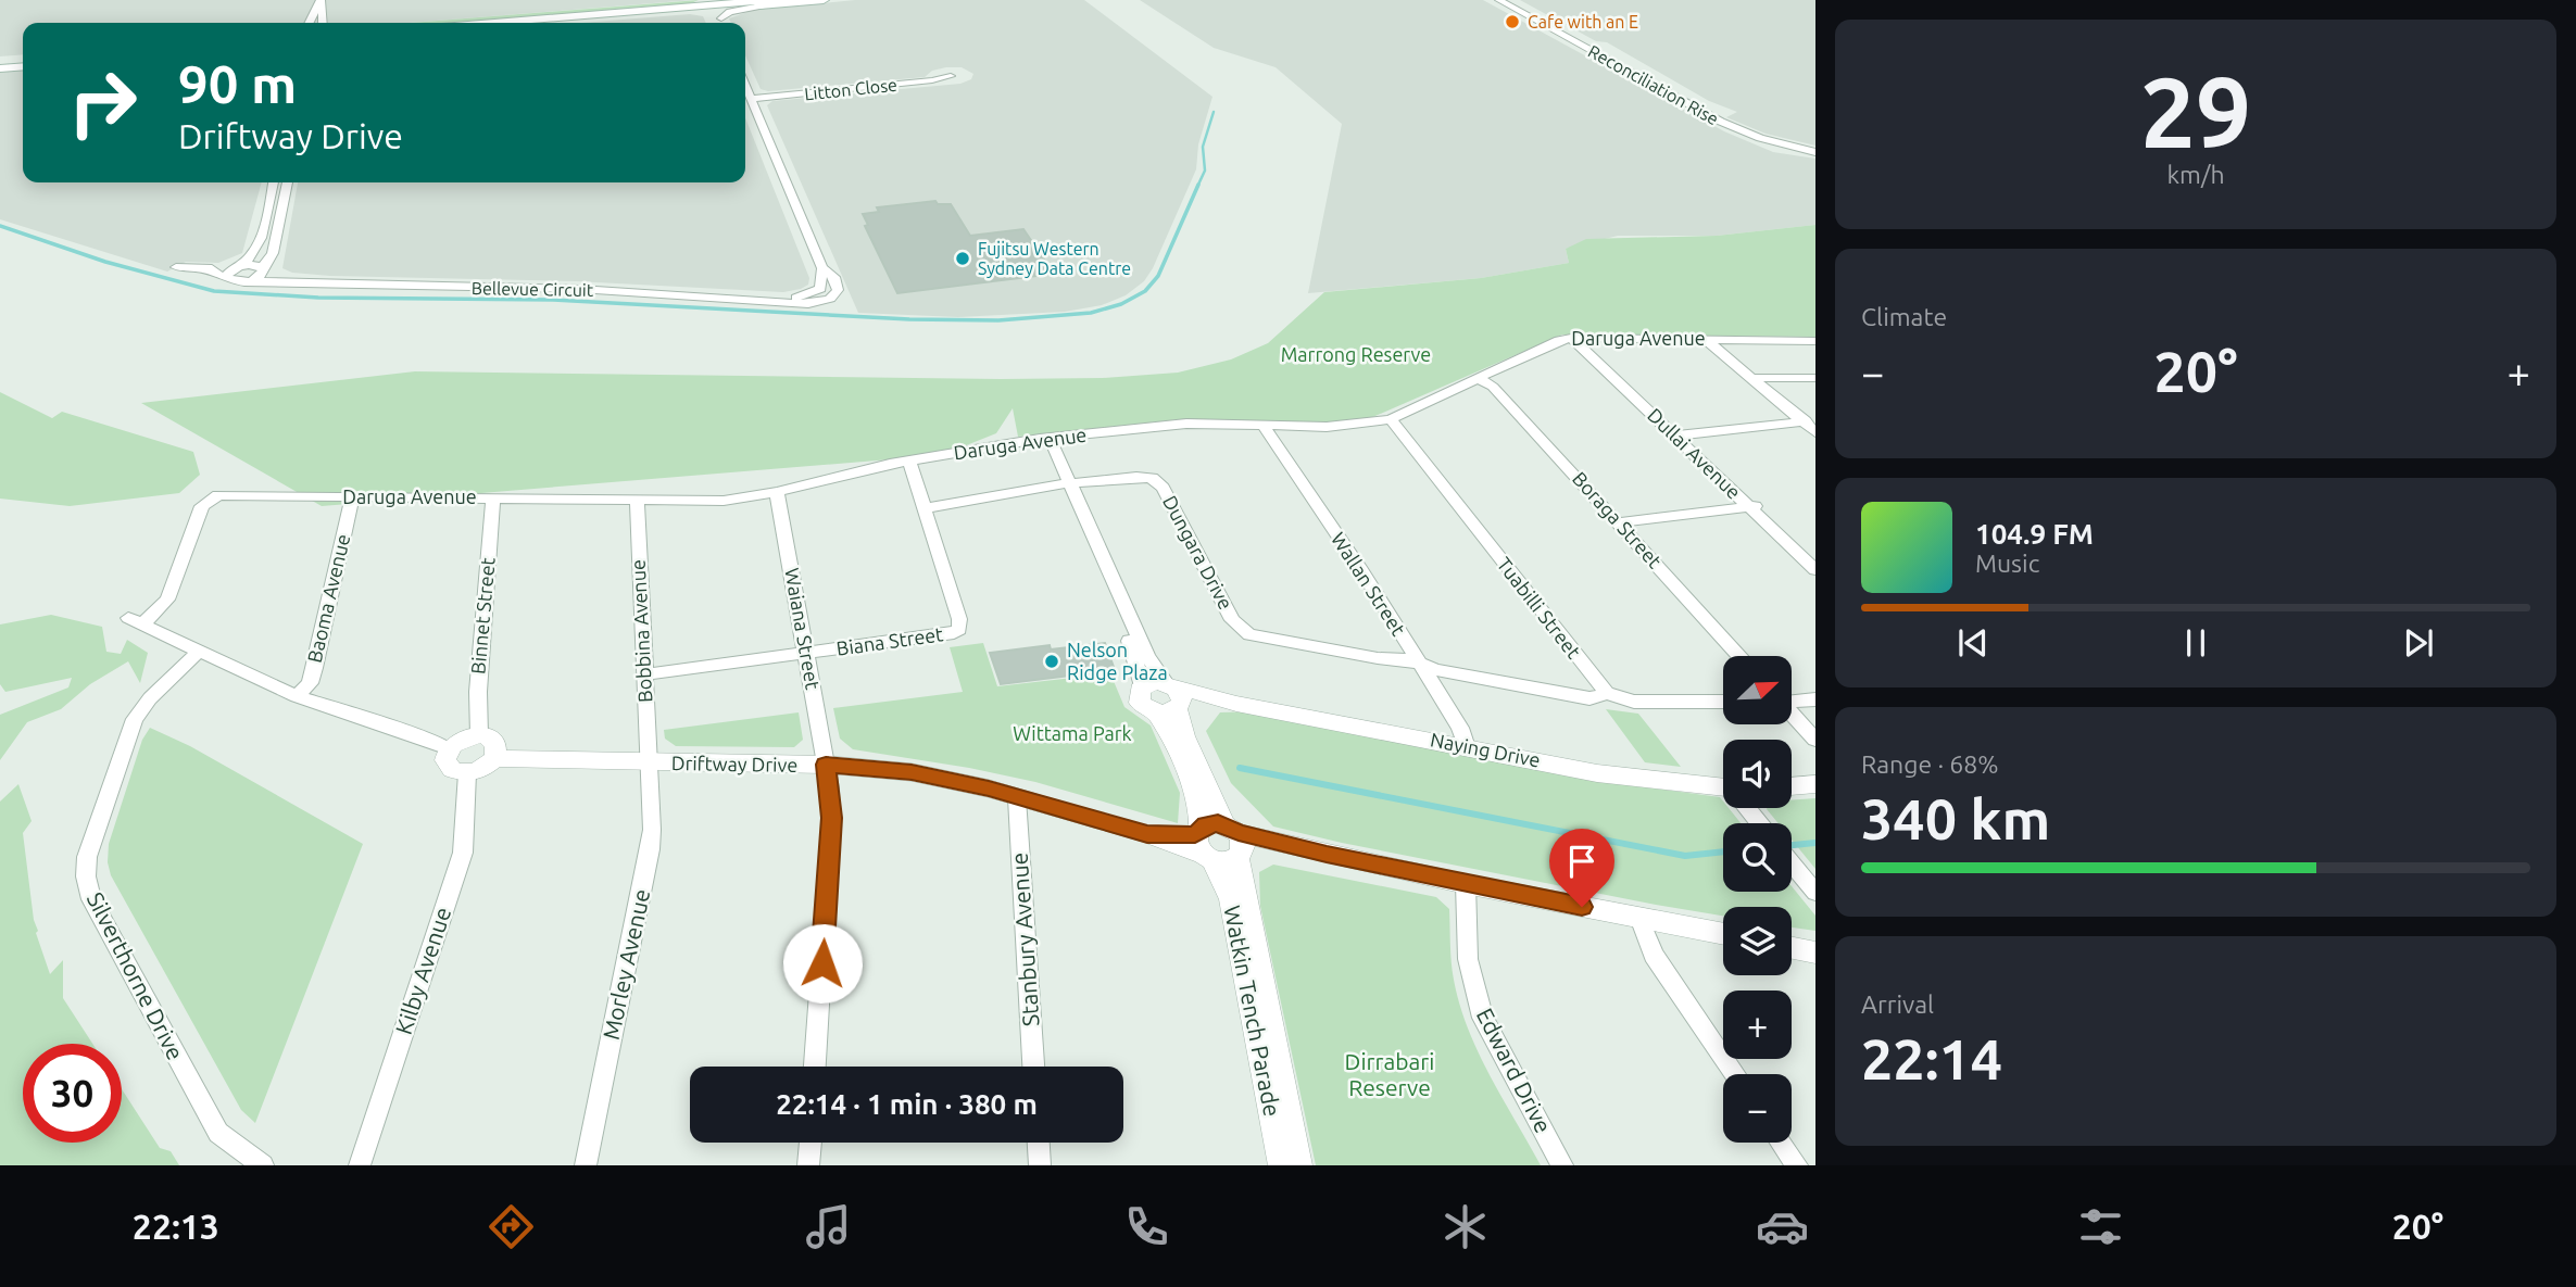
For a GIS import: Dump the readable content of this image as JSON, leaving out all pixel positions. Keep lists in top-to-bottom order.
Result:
{
  "streets": {
    "street": [
      "Reconciliation Rise",
      "Litton Close",
      "Bellevue Circuit",
      "Daruga Avenue",
      "Dullai Avenue",
      "Boraga Street",
      "Dungara Drive",
      "Wallan Street",
      "Baoma Avenue",
      "Tuabilli Street",
      "Binnet Street",
      "Waiana Street",
      "Bobbina Avenue",
      "Biana Street",
      "Naying Drive",
      "Driftway Drive",
      "Stanbury Avenue",
      "Morley Avenue",
      "Kilby Avenue",
      "Silverthorne Drive",
      "Watkin Tench Parade",
      "Edward Drive"
    ]
  },
  "crossings": [
    ["Litton Close", "Bellevue Circuit"],
    ["Daruga Avenue", "Dullai Avenue"],
    ["Daruga Avenue", "Boraga Street"],
    ["Daruga Avenue", "Wallan Street"],
    ["Daruga Avenue", "Baoma Avenue"],
    ["Daruga Avenue", "Tuabilli Street"],
    ["Daruga Avenue", "Binnet Street"],
    ["Daruga Avenue", "Waiana Street"],
    ["Daruga Avenue", "Bobbina Avenue"],
    ["Daruga Avenue", "Biana Street"],
    ["Daruga Avenue", "Silverthorne Drive"],
    ["Dungara Drive", "Wallan Street"],
    ["Dungara Drive", "Tuabilli Street"],
    ["Wallan Street", "Naying Drive"],
    ["Binnet Street", "Driftway Drive"],
    ["Binnet Street", "Kilby Avenue"],
    ["Waiana Street", "Biana Street"],
    ["Waiana Street", "Driftway Drive"],
    ["Bobbina Avenue", "Biana Street"],
    ["Bobbina Avenue", "Driftway Drive"],
    ["Bobbina Avenue", "Morley Avenue"],
    ["Naying Drive", "Watkin Tench Parade"],
    ["Driftway Drive", "Stanbury Avenue"],
    ["Driftway Drive", "Morley Avenue"],
    ["Driftway Drive", "Kilby Avenue"],
    ["Driftway Drive", "Watkin Tench Parade"],
    ["Driftway Drive", "Edward Drive"]
  ],
  "parks": ["Marrong Reserve", "Wittama Park", "Dirrabari Reserve"],
  "places": ["Cafe with an E", "Fujitsu Western Sydney Data Centre", "Nelson Ridge Plaza"],
  "north": "top right",
  "page": {
    "tile": [
      ["29", "km/h"],
      "Climate",
      ["Range · 68%", "340 km"],
      ["Arrival", "22:14"]
    ],
    "turn": ["90 m", "Driftway Drive"],
    "heat": ["−", "20°", "+"],
    "song": ["104.9 FM", "Music"],
    "map_buttons": ["+", "−"],
    "limit": "30",
    "trip": "22:14 · 1 min · 380 m",
    "tabs": ["22:13", "20°"]
  }
}
